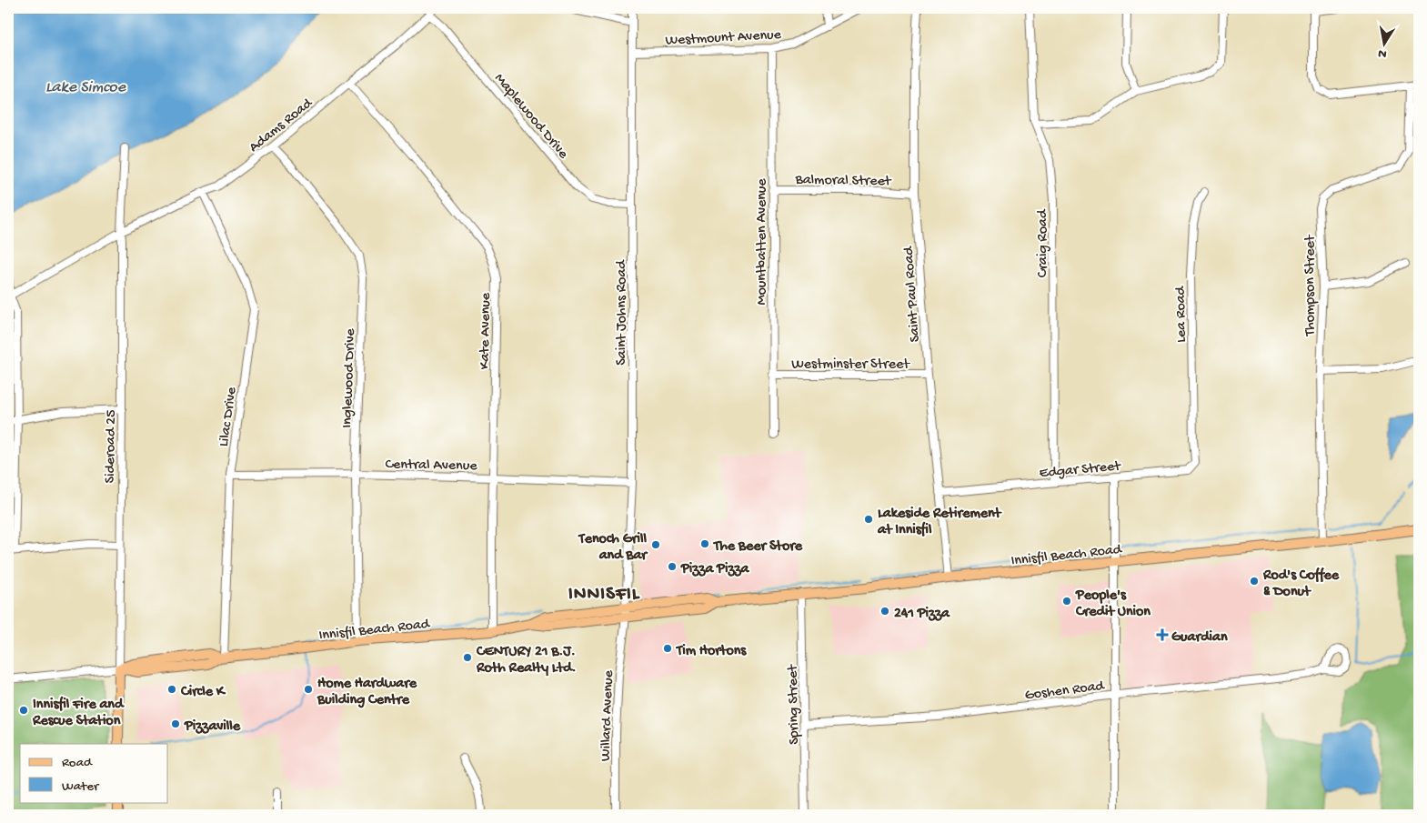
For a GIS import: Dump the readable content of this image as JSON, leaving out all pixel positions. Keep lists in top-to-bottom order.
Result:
{
  "streets": {
    "main road": ["Sideroad 25", "Innisfil Beach Road"],
    "street": [
      "Westmount Avenue",
      "Maplewood Drive",
      "Adams Road",
      "Balmoral Street",
      "Mountbatten Avenue",
      "Craig Road",
      "Thompson Street",
      "Saint Paul Road",
      "Saint Johns Road",
      "Lea Road",
      "Kate Avenue",
      "Westminster Street",
      "Inglewood Drive",
      "Lilac Drive",
      "Central Avenue",
      "Edgar Street",
      "Goshen Road",
      "Spring Street",
      "Willard Avenue"
    ]
  },
  "crossings": [
    ["Westmount Avenue", "Mountbatten Avenue"],
    ["Westmount Avenue", "Saint Johns Road"],
    ["Maplewood Drive", "Adams Road"],
    ["Maplewood Drive", "Saint Johns Road"],
    ["Adams Road", "Kate Avenue"],
    ["Adams Road", "Inglewood Drive"],
    ["Adams Road", "Lilac Drive"],
    ["Adams Road", "Sideroad 25"],
    ["Balmoral Street", "Mountbatten Avenue"],
    ["Balmoral Street", "Saint Paul Road"],
    ["Mountbatten Avenue", "Westminster Street"],
    ["Craig Road", "Edgar Street"],
    ["Thompson Street", "Innisfil Beach Road"],
    ["Saint Paul Road", "Westminster Street"],
    ["Saint Paul Road", "Edgar Street"],
    ["Saint Paul Road", "Innisfil Beach Road"],
    ["Saint Johns Road", "Central Avenue"],
    ["Saint Johns Road", "Innisfil Beach Road"],
    ["Saint Johns Road", "Willard Avenue"],
    ["Lea Road", "Edgar Street"],
    ["Kate Avenue", "Central Avenue"],
    ["Kate Avenue", "Innisfil Beach Road"],
    ["Inglewood Drive", "Central Avenue"],
    ["Inglewood Drive", "Innisfil Beach Road"],
    ["Lilac Drive", "Central Avenue"],
    ["Lilac Drive", "Innisfil Beach Road"],
    ["Sideroad 25", "Innisfil Beach Road"],
    ["Innisfil Beach Road", "Spring Street"],
    ["Innisfil Beach Road", "Willard Avenue"],
    ["Goshen Road", "Spring Street"]
  ],
  "districts": ["INNISFIL"],
  "water": ["Lake Simcoe"],
  "places": {
    "other": [
      "Lakeside Retirement at Innisfil",
      "The Beer Store",
      "Tenoch Grill and Bar",
      "Pizza Pizza",
      "Rod's Coffee & Donut",
      "People's Credit Union",
      "241 Pizza",
      "Tim Hortons",
      "CENTURY 21 B.J. Roth Realty Ltd.",
      "Circle K",
      "Home Hardware Building Centre",
      "Innisfil Fire and Rescue Station",
      "Pizzaville"
    ],
    "health": ["Guardian"]
  },
  "legend": ["Road", "Water"],
  "north": "bottom"
}
